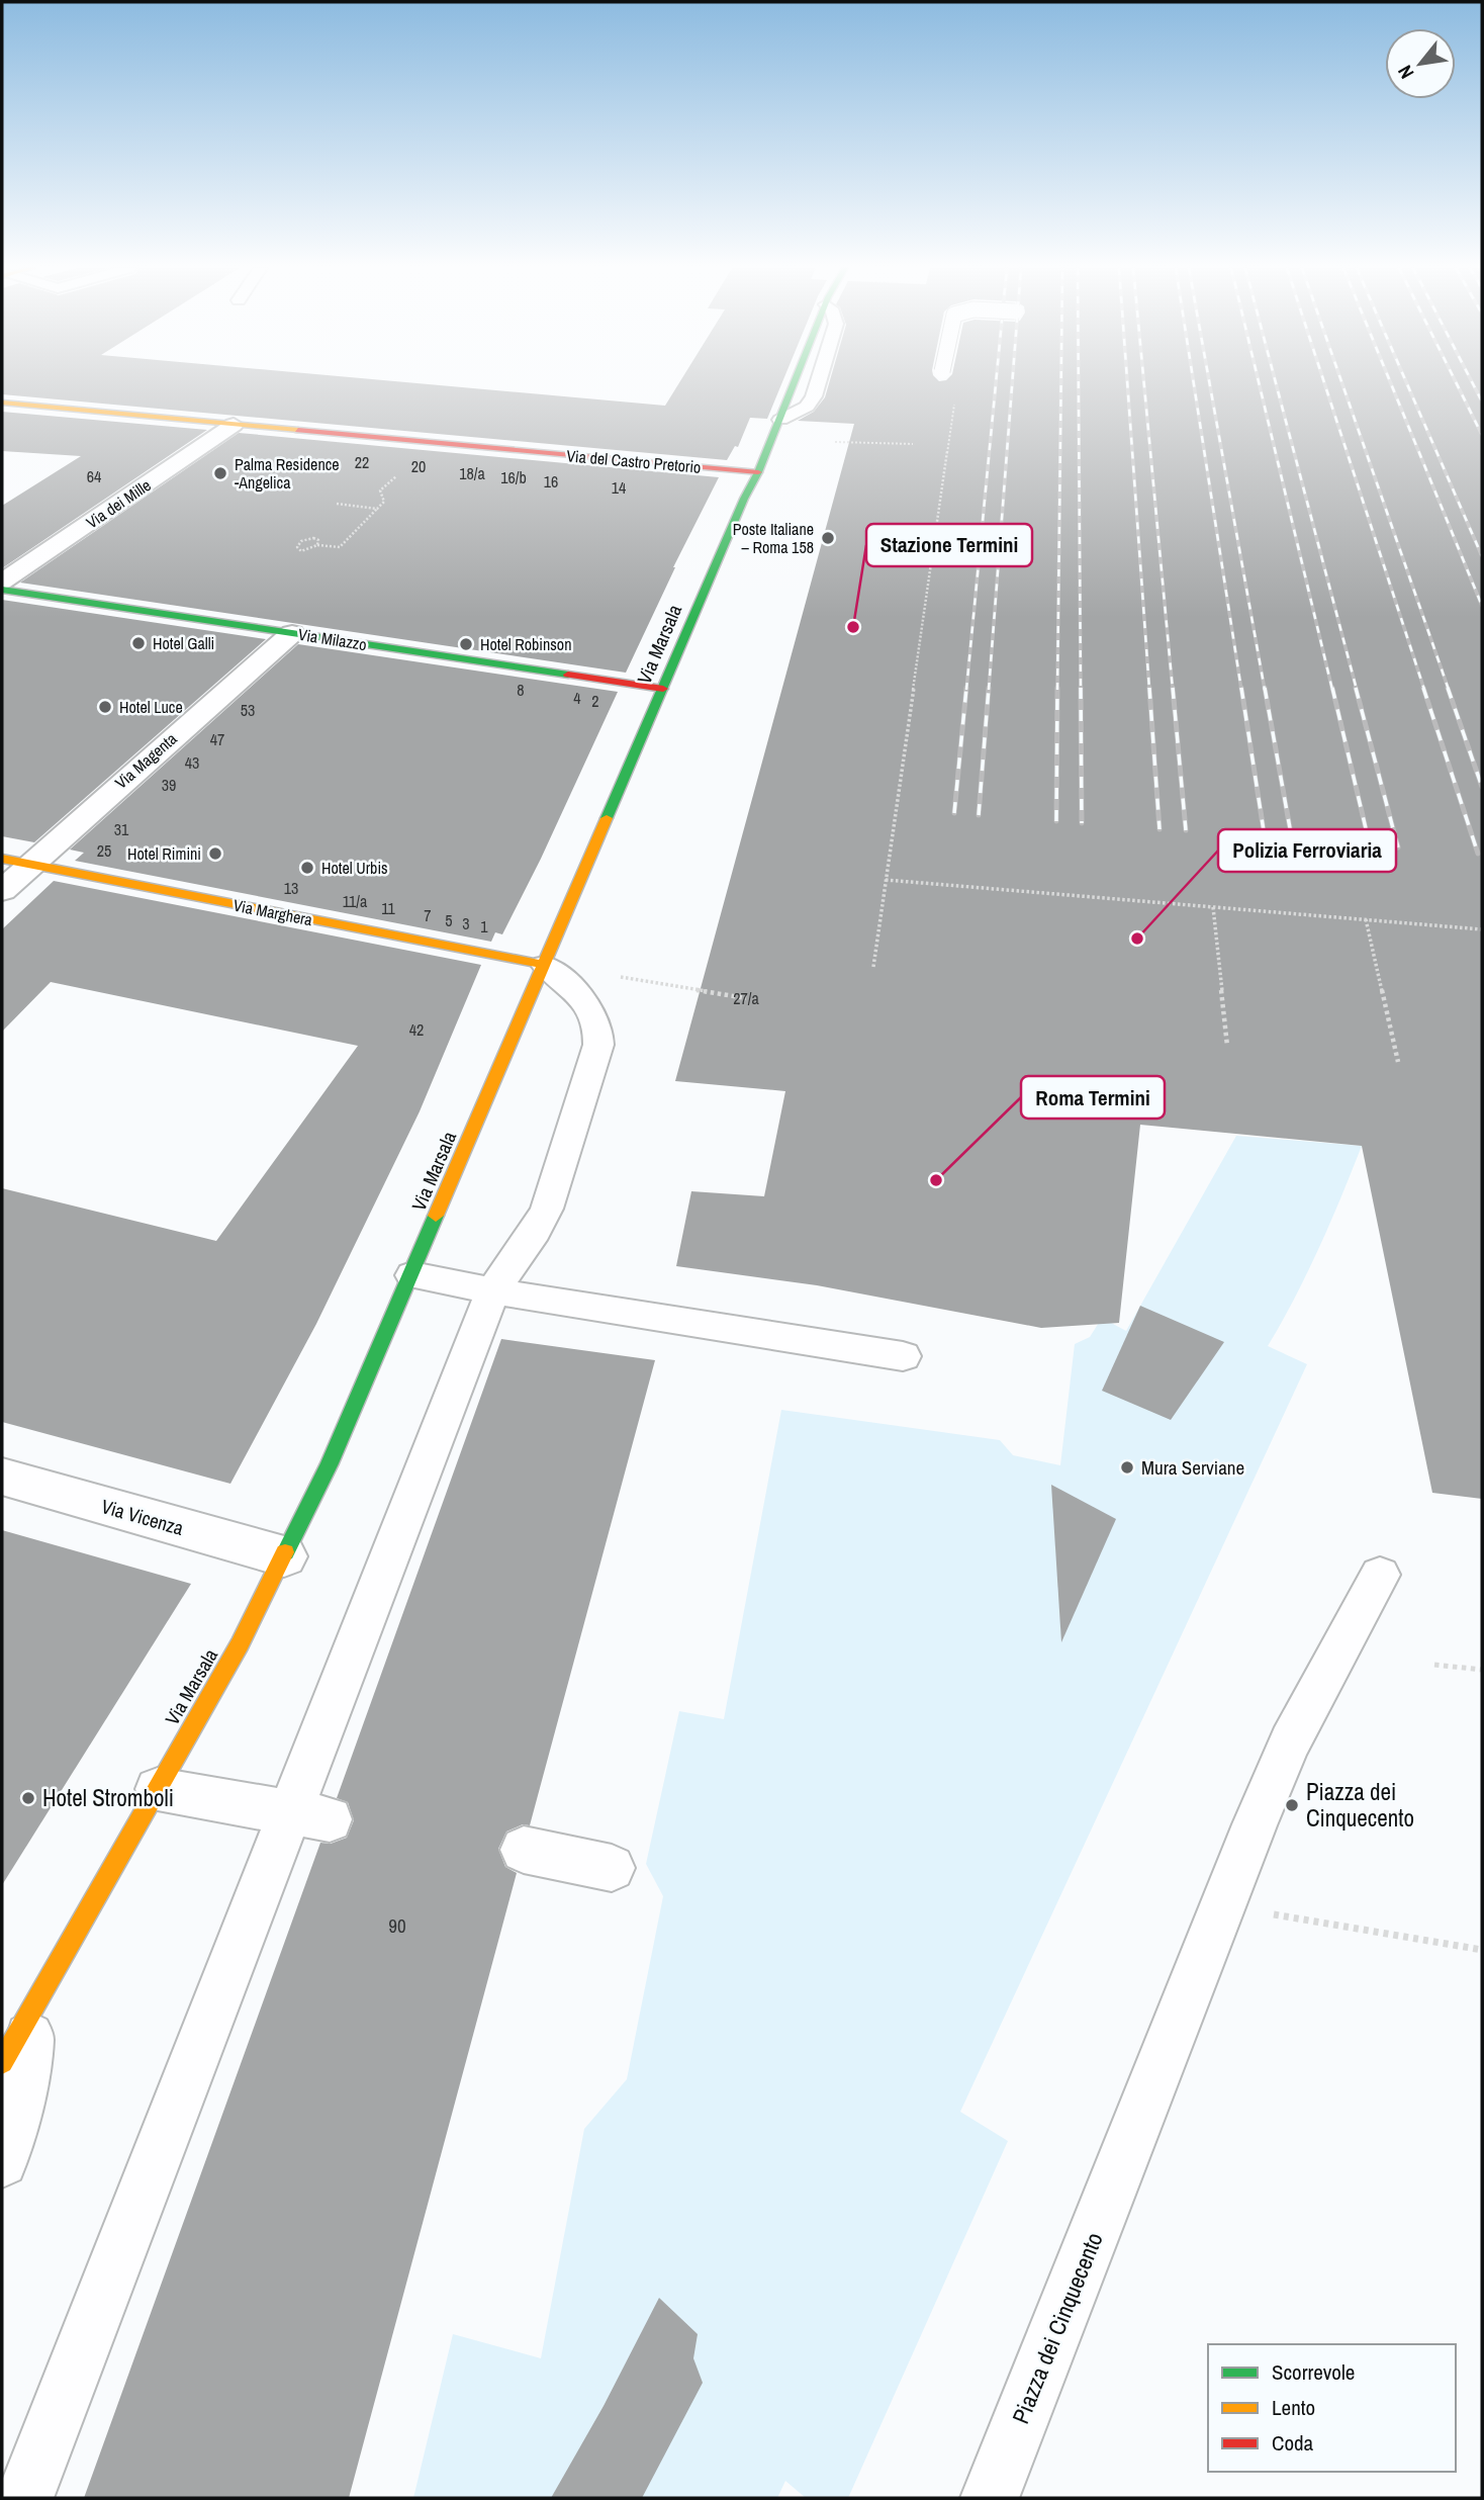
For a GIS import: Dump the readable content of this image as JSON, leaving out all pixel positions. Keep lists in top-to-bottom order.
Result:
{
  "streets": {
    "street": [
      "Via del Castro Pretorio",
      "Via dei Mille",
      "Via Milazzo",
      "Via Marsala",
      "Via Magenta",
      "Via Marghera",
      "Via Vicenza"
    ],
    "lane": ["Piazza dei Cinquecento"]
  },
  "crossings": [
    ["Via del Castro Pretorio", "Via dei Mille"],
    ["Via del Castro Pretorio", "Via Marsala"],
    ["Via Milazzo", "Via Marsala"],
    ["Via Milazzo", "Via Magenta"],
    ["Via Marsala", "Via Marghera"],
    ["Via Marsala", "Via Vicenza"],
    ["Via Magenta", "Via Marghera"]
  ],
  "places": [
    "Palma Residence -Angelica",
    "Poste Italiane – Roma 158",
    "Stazione Termini",
    "Hotel Galli",
    "Hotel Robinson",
    "Hotel Luce",
    "Hotel Rimini",
    "Hotel Urbis",
    "Polizia Ferroviaria",
    "Roma Termini",
    "Mura Serviane",
    "Hotel Stromboli",
    "Piazza dei Cinquecento"
  ],
  "house_numbers": [
    "22",
    "20",
    "18/a",
    "64",
    "16/b",
    "16",
    "14",
    "8",
    "4",
    "2",
    "53",
    "47",
    "43",
    "39",
    "31",
    "25",
    "13",
    "11/a",
    "11",
    "7",
    "5",
    "3",
    "1",
    "27/a",
    "42",
    "90"
  ],
  "legend": ["Scorrevole", "Lento", "Coda"],
  "north": "bottom left"
}
